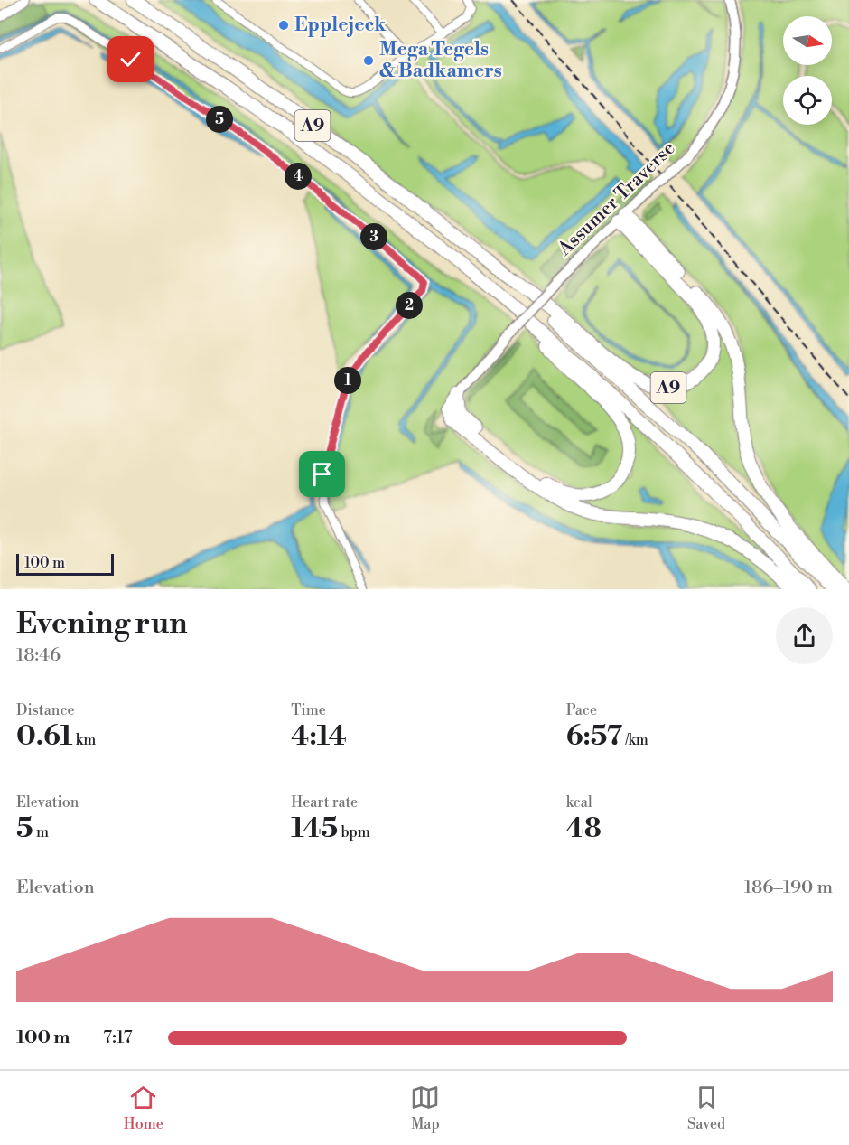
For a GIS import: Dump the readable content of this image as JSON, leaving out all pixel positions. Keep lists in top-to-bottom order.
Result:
{
  "streets": {
    "highway": ["A9"],
    "main road": ["Assumer Traverse"]
  },
  "crossings": [
    ["A9", "Assumer Traverse"]
  ],
  "places": ["Epplejeck", "Mega Tegels & Badkamers"],
  "scale_bar": "100 m",
  "north": "right",
  "page": {
    "pins": [
      "5",
      "4",
      "3",
      "2",
      "1"
    ],
    "scale": "100 m",
    "heading": ["Evening run", "18:46"],
    "stats": [
      ["Distance", "0.61 km"],
      ["Time", "4:14"],
      ["Pace", "6:57 /km"],
      ["Elevation", "5 m"],
      ["Heart rate", "145 bpm"],
      ["kcal", "48"]
    ],
    "chart": ["Elevation", "186–190 m"],
    "list": [
      {
        "name": "100 m",
        "note": "7:17"
      }
    ],
    "tabs": ["Home", "Map", "Saved"]
  }
}
